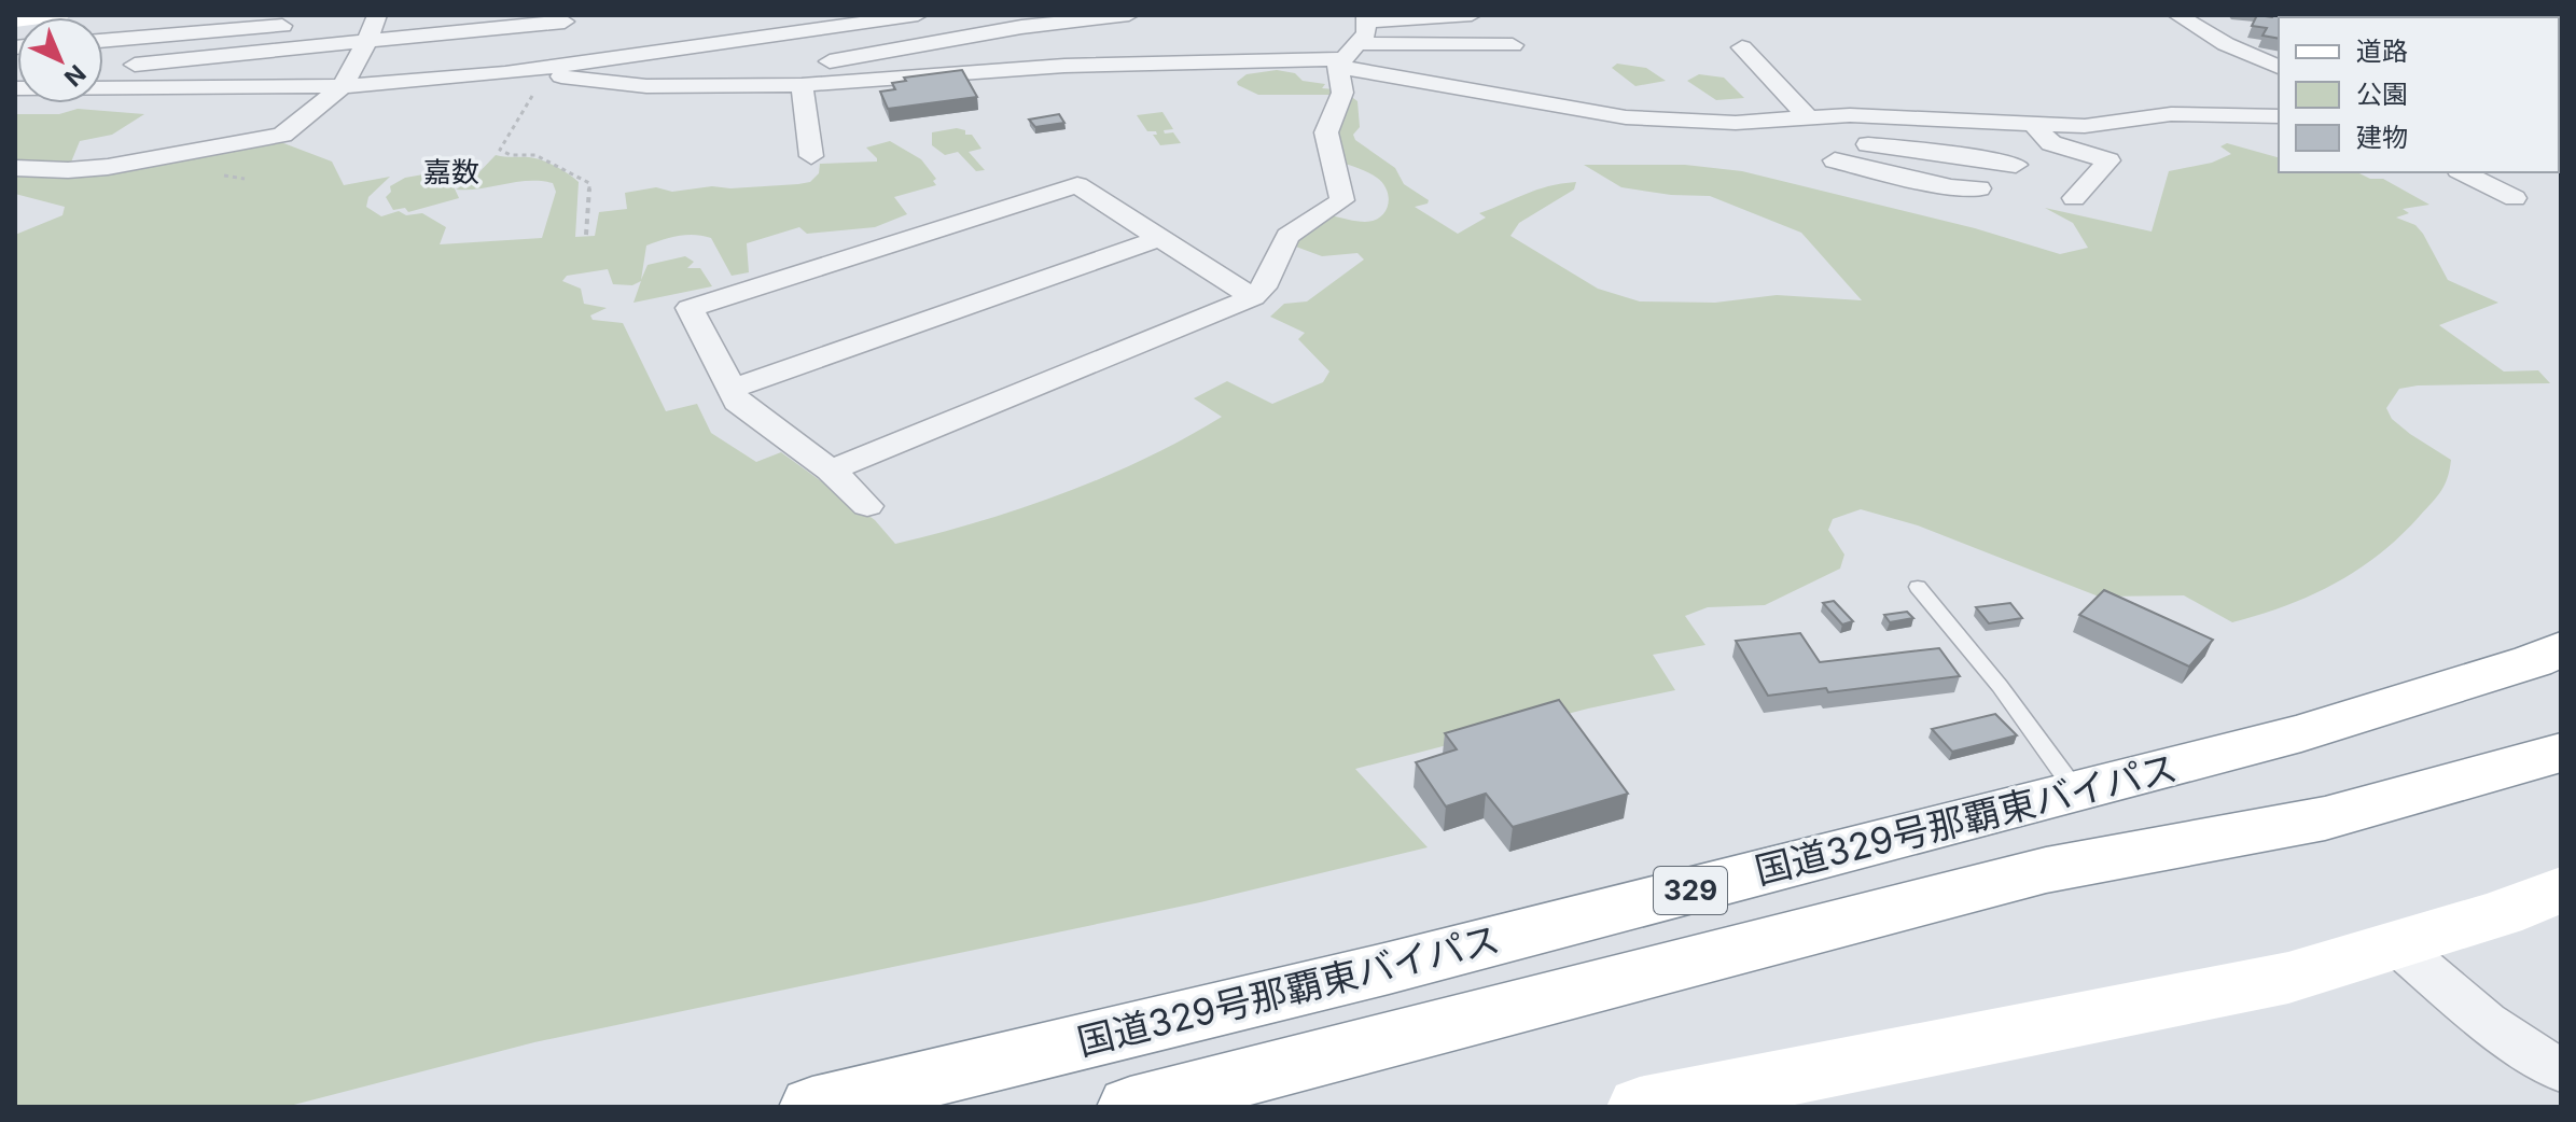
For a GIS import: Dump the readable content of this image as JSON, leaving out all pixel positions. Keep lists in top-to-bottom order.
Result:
{
  "streets": {
    "main road": ["国道329号那覇東バイパス", "329"]
  },
  "districts": ["嘉数"],
  "legend": ["道路", "公園", "建物"],
  "north": "bottom right"
}
